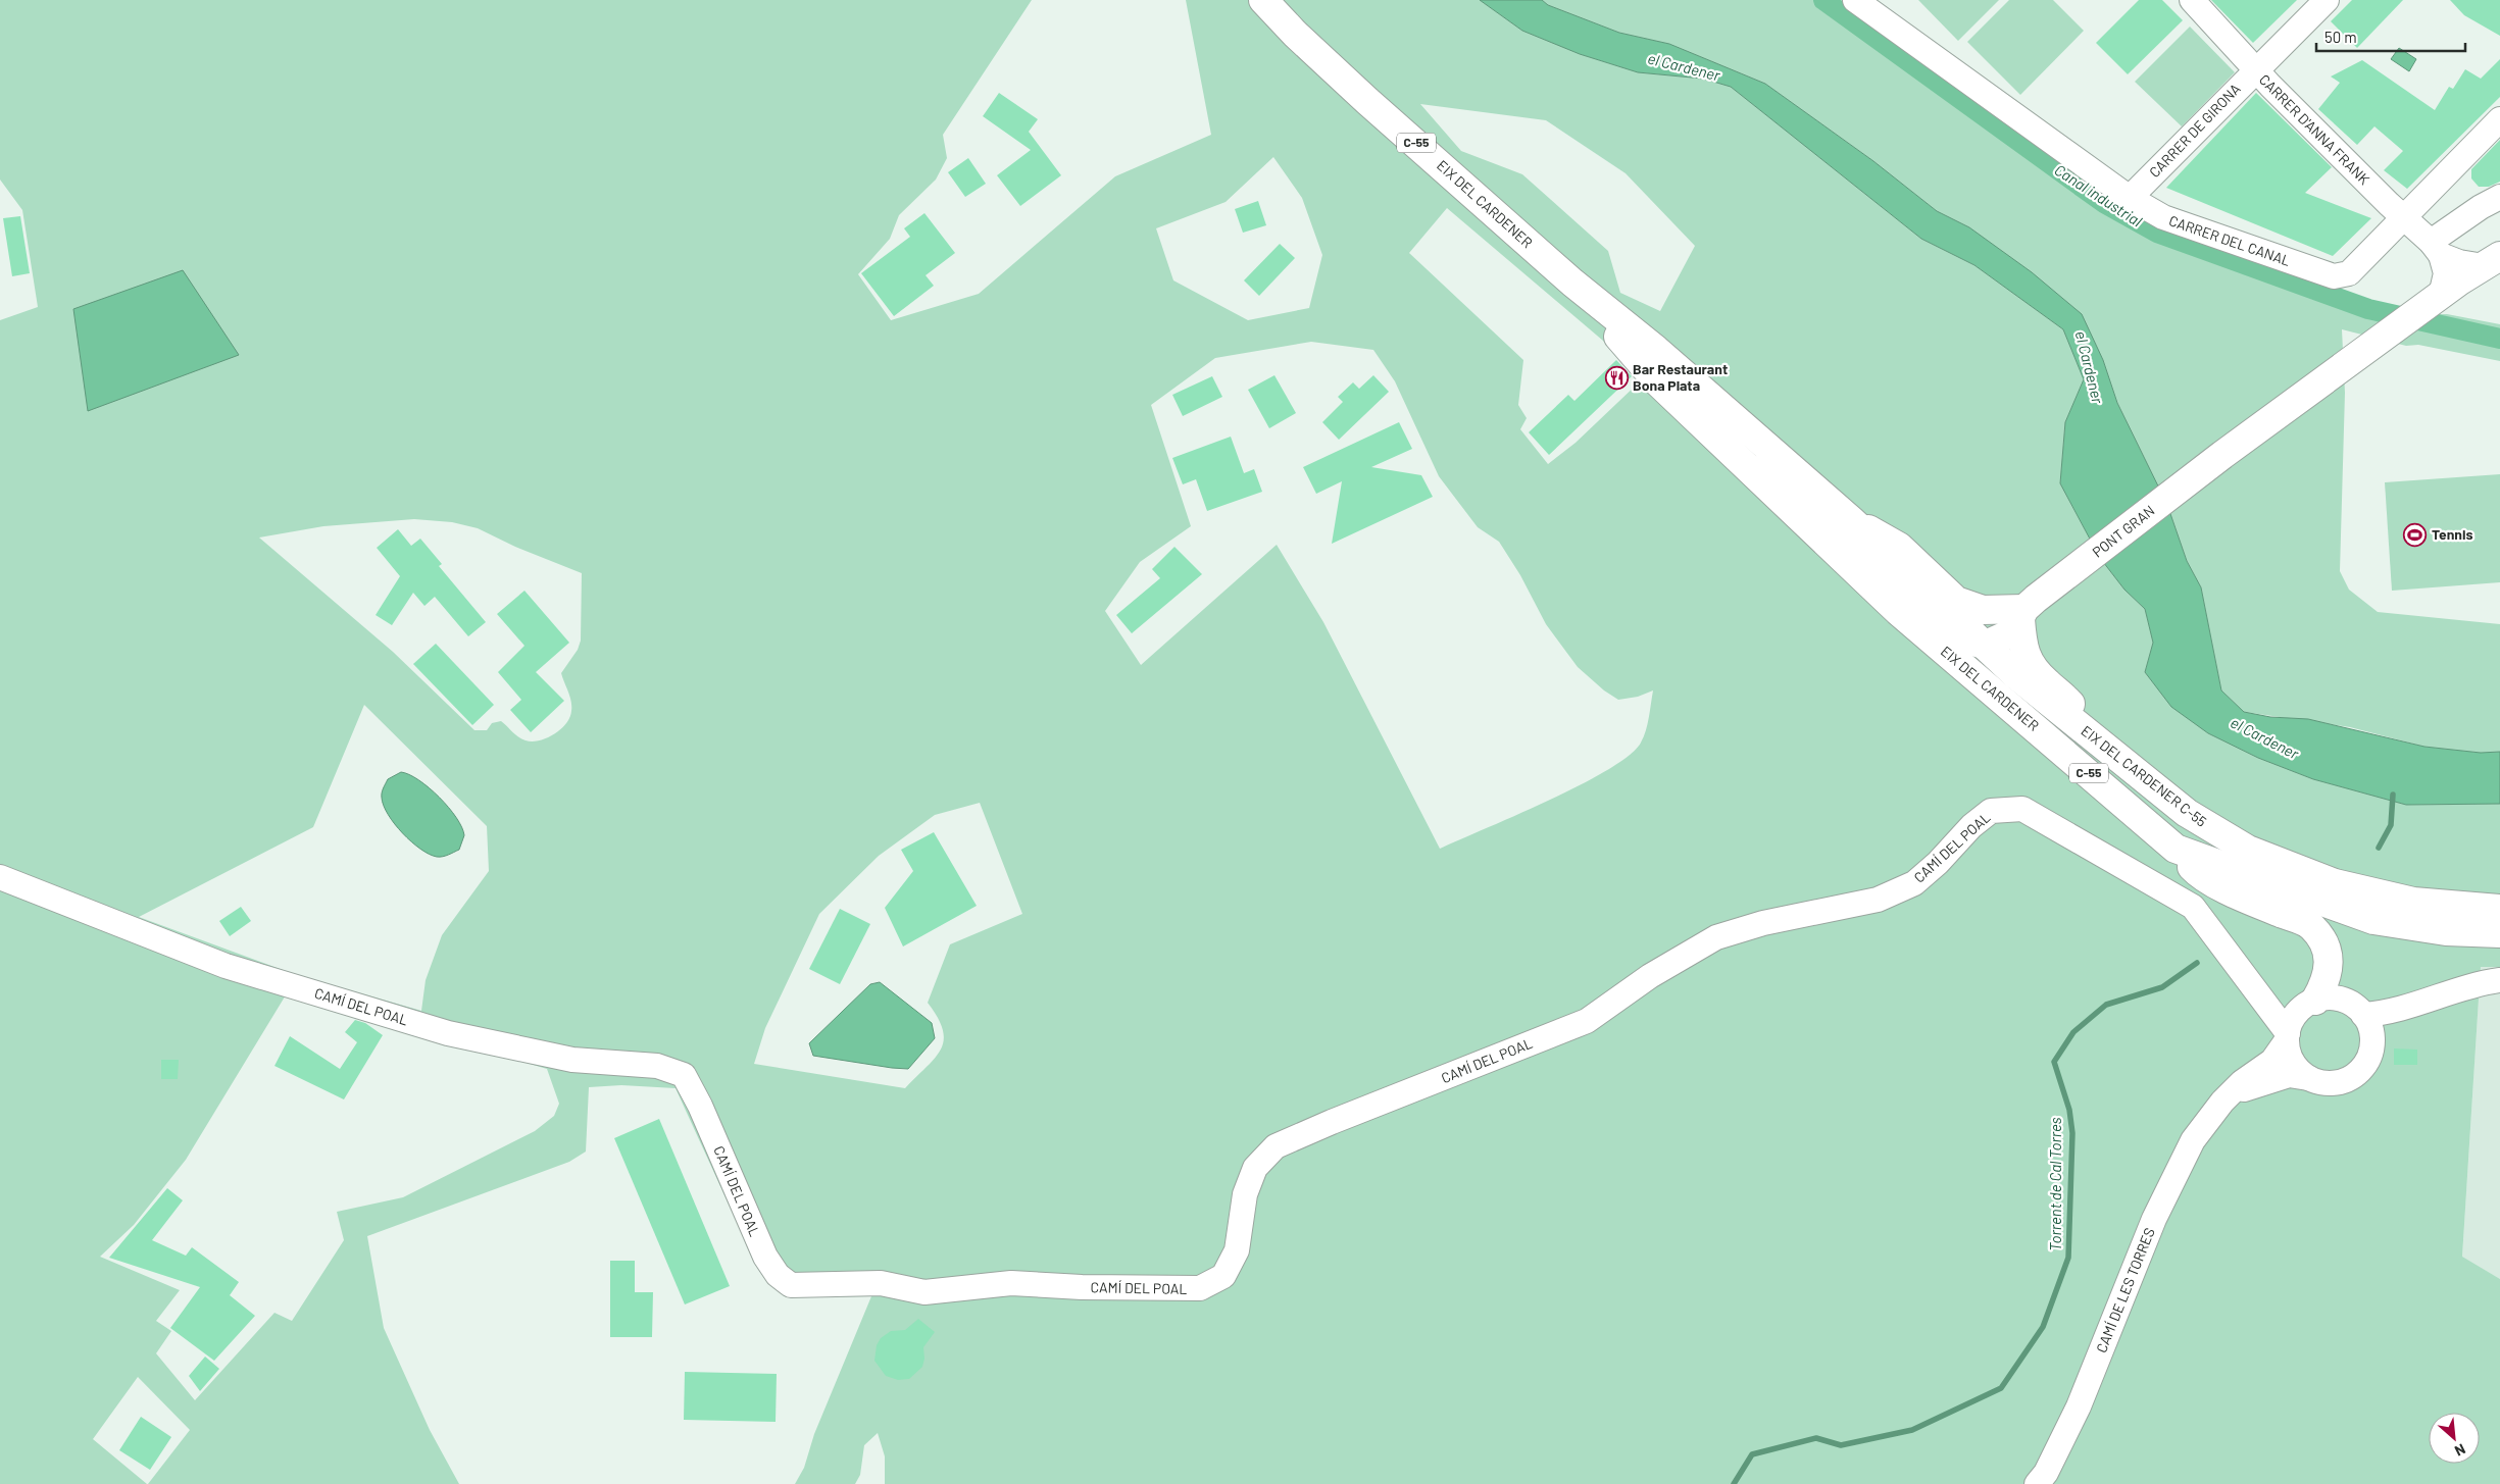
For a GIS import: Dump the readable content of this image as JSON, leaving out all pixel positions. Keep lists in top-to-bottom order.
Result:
{
  "streets": {
    "main road": [
      "C-55",
      "EIX DEL CARDENER",
      "PONT GRAN",
      "EIX DEL CARDENER C-55"
    ],
    "street": [
      "CARRER D'ANNA FRANK",
      "CARRER DE GIRONA",
      "CARRER DEL CANAL",
      "CAMÍ DEL POAL",
      "CAMÍ DE LES TORRES"
    ]
  },
  "crossings": [
    ["CARRER D'ANNA FRANK", "CARRER DE GIRONA"],
    ["CARRER D'ANNA FRANK", "CARRER DEL CANAL"],
    ["CARRER D'ANNA FRANK", "PONT GRAN"],
    ["CARRER DE GIRONA", "CARRER DEL CANAL"],
    ["EIX DEL CARDENER", "EIX DEL CARDENER C-55"],
    ["PONT GRAN", "EIX DEL CARDENER C-55"],
    ["CAMÍ DEL POAL", "CAMÍ DE LES TORRES"]
  ],
  "water": ["el Cardener", "Canal industrial", "Torrent de Cal Torres"],
  "places": {
    "restaurant": ["Bar Restaurant Bona Plata"],
    "sports": ["Tennis"]
  },
  "scale_bar": "50 m",
  "north": "bottom right"
}
